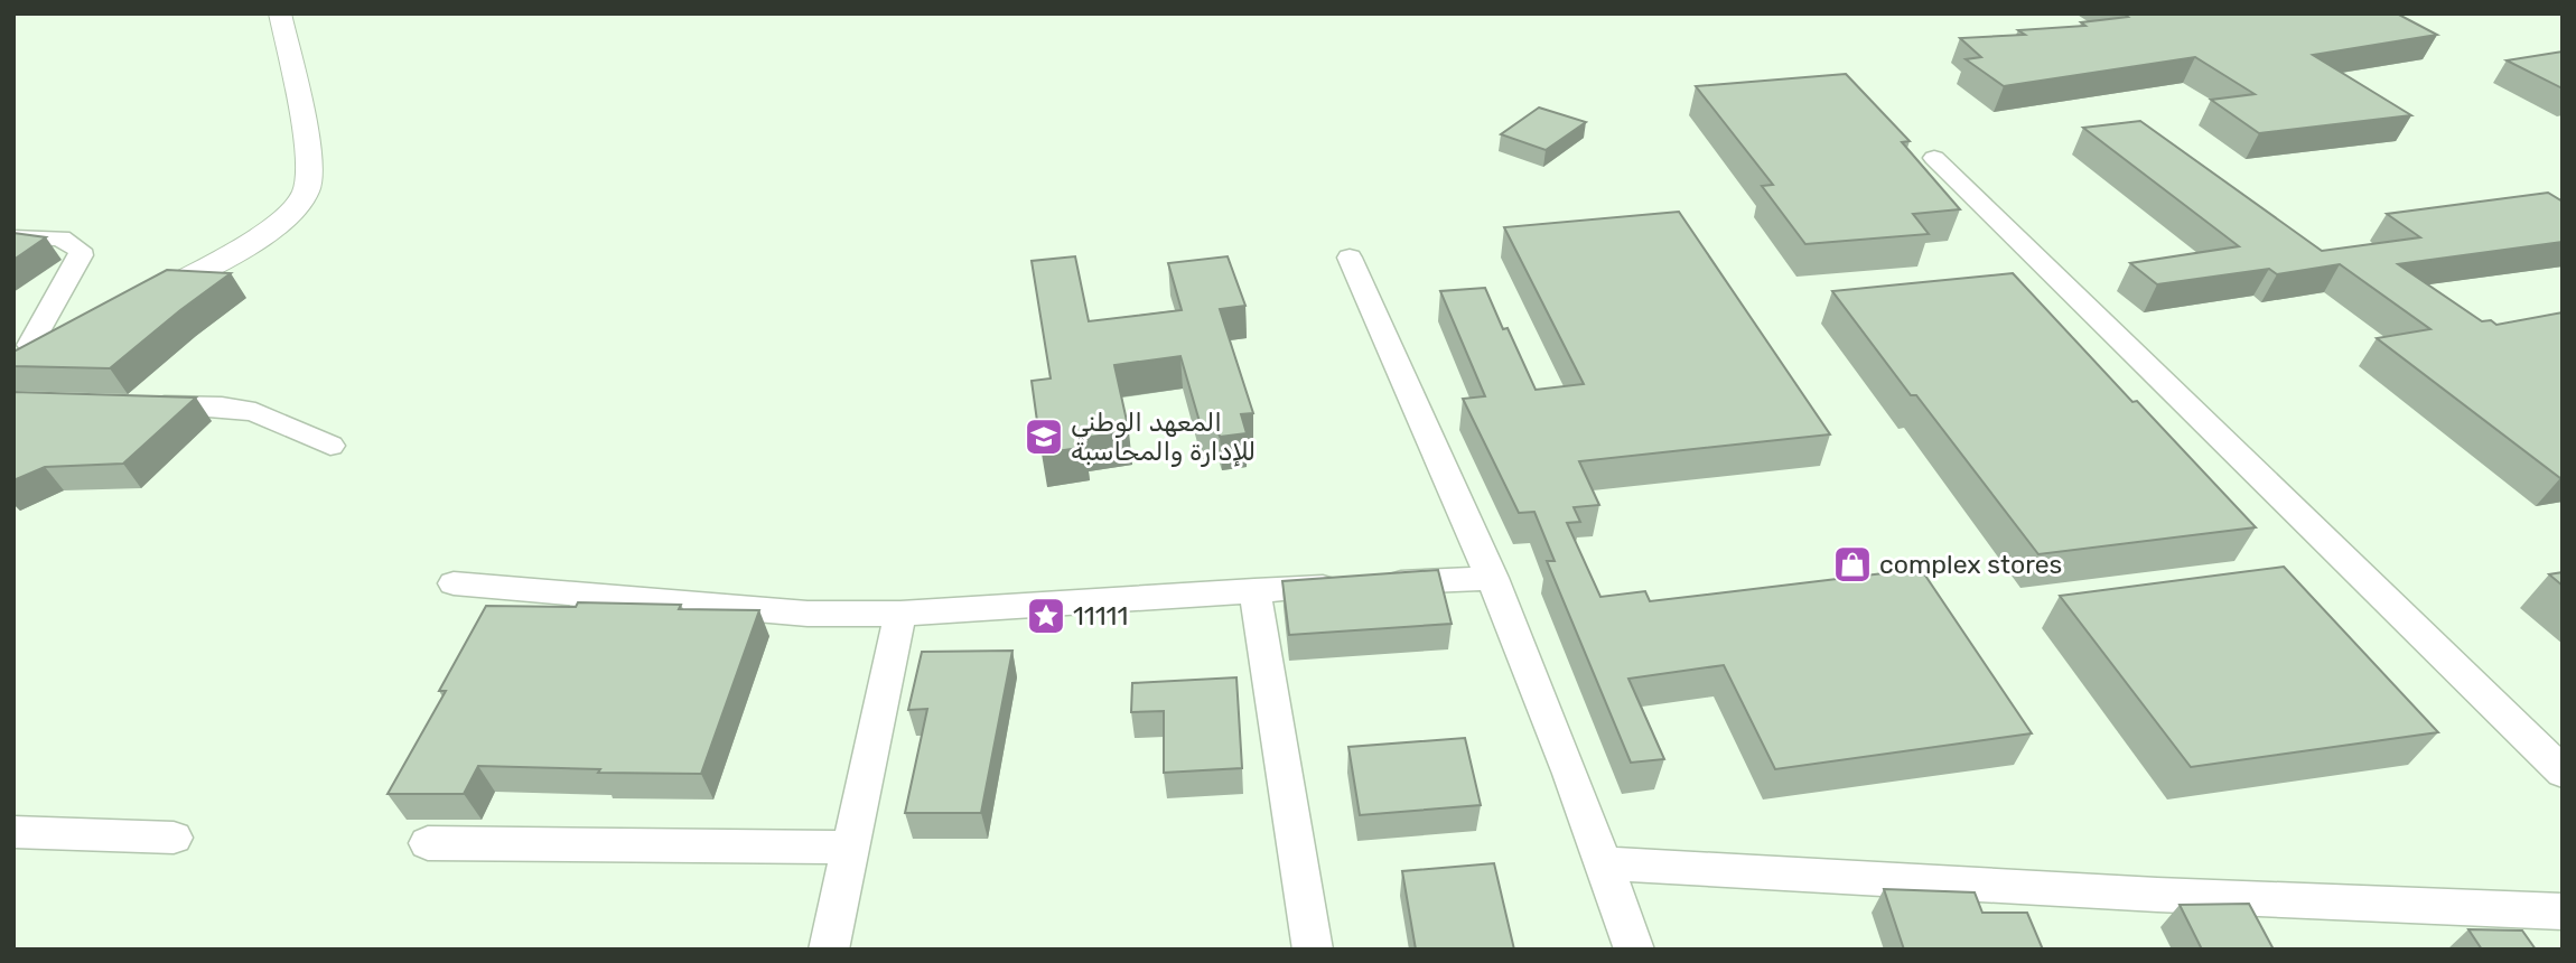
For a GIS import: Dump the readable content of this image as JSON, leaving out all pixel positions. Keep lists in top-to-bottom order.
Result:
{
  "places": {
    "school or university": ["المعهد الوطني للإدارة والمحاسبة"],
    "shop": ["complex stores"],
    "place": ["11111"]
  }
}
